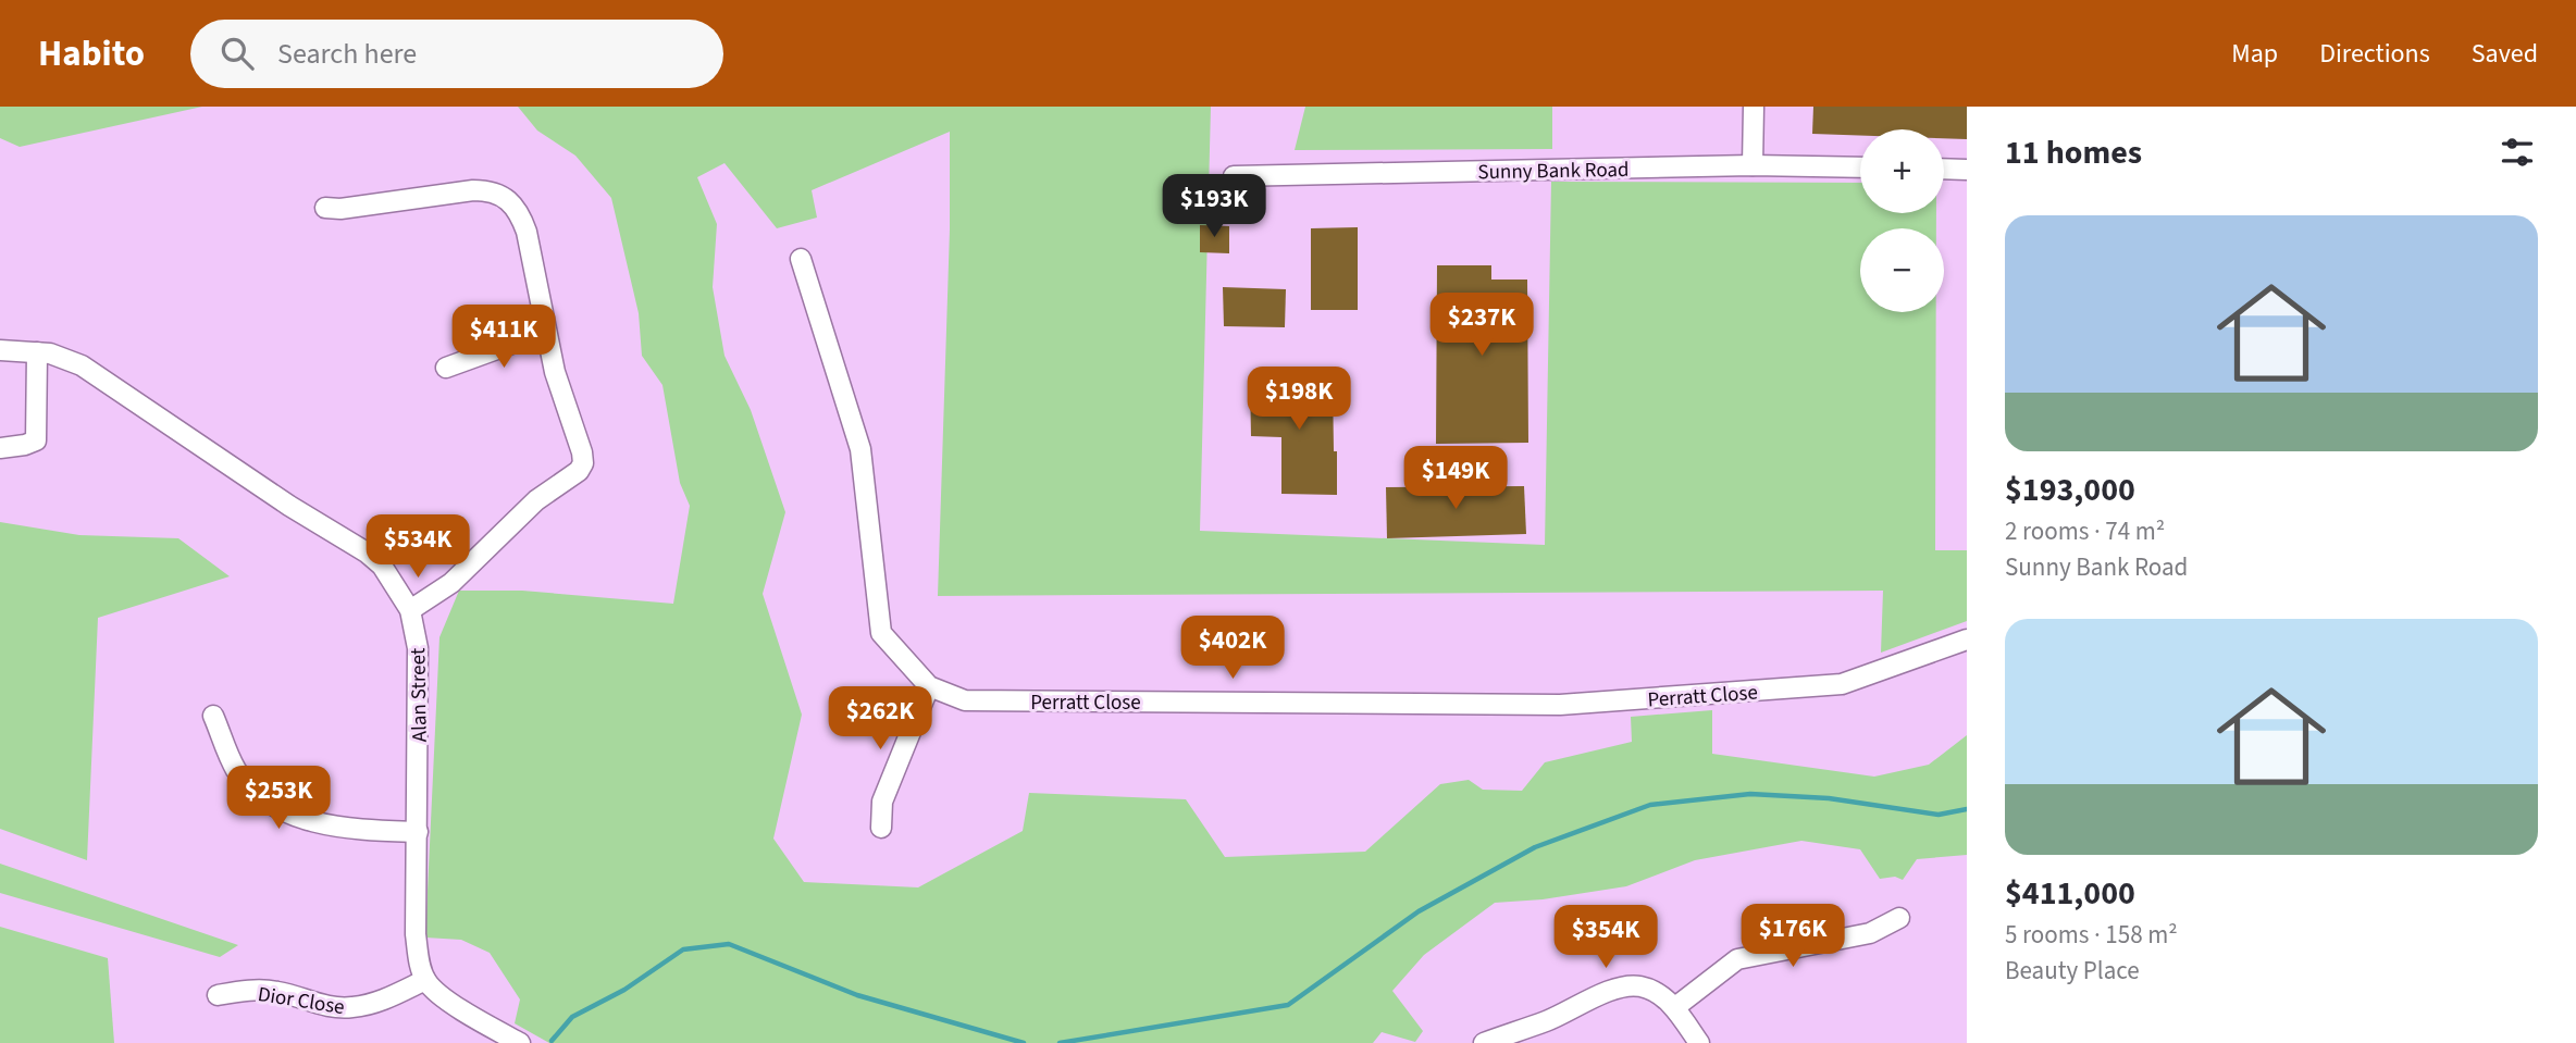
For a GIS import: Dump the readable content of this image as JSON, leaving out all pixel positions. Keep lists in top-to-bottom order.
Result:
{
  "streets": {
    "street": [
      "Sunny Bank Road",
      "Alan Street",
      "Perratt Close",
      "Dior Close"
    ]
  },
  "crossings": [
    ["Alan Street", "Dior Close"]
  ],
  "page": {
    "header": "Habito",
    "search": "Search here",
    "nav": ["Map", "Directions", "Saved"],
    "heading": "11 homes",
    "map_buttons": ["+", "−"],
    "price": [
      "$193K",
      "$237K",
      "$411K",
      "$198K",
      "$149K",
      "$534K",
      "$402K",
      "$262K",
      "$253K",
      "$176K",
      "$354K"
    ],
    "list": [
      {
        "name": "$193,000",
        "note": "2 rooms · 74 m² · Sunny Bank Road"
      },
      {
        "name": "$411,000",
        "note": "5 rooms · 158 m² · Beauty Place"
      }
    ]
  }
}
